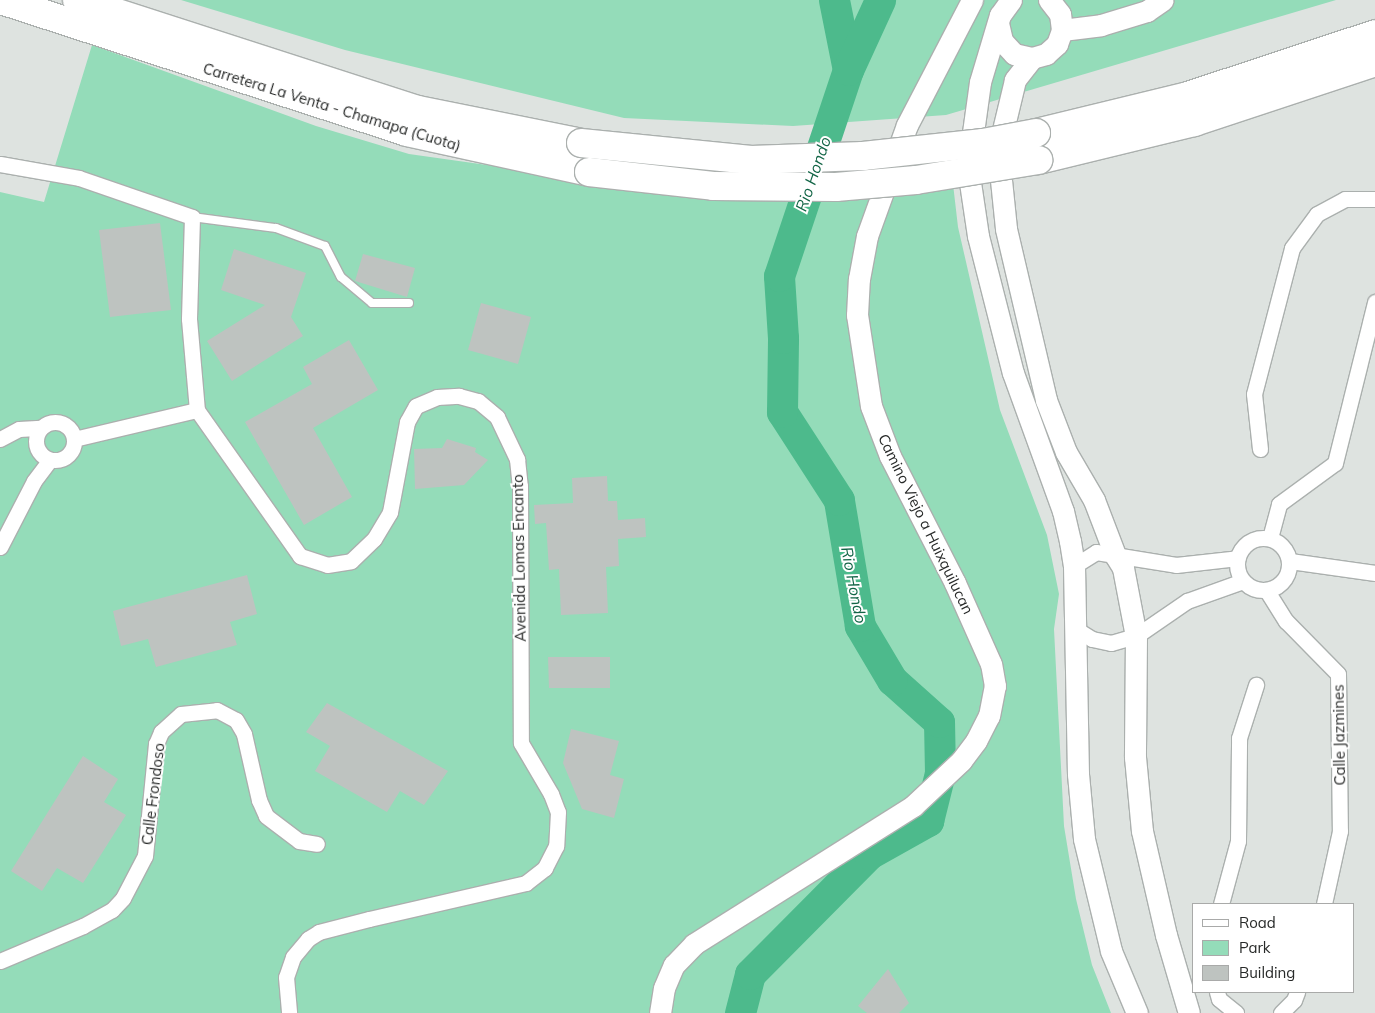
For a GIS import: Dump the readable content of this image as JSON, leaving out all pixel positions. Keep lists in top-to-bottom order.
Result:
{
  "streets": {
    "highway": ["Carretera La Venta - Chamapa (Cuota)"],
    "main road": ["Camino Viejo a Huixquilucan"],
    "street": ["Avenida Lomas Encanto", "Calle Jazmines", "Calle Frondoso"]
  },
  "water": ["Rio Hondo"],
  "legend": ["Road", "Park", "Building"]
}
